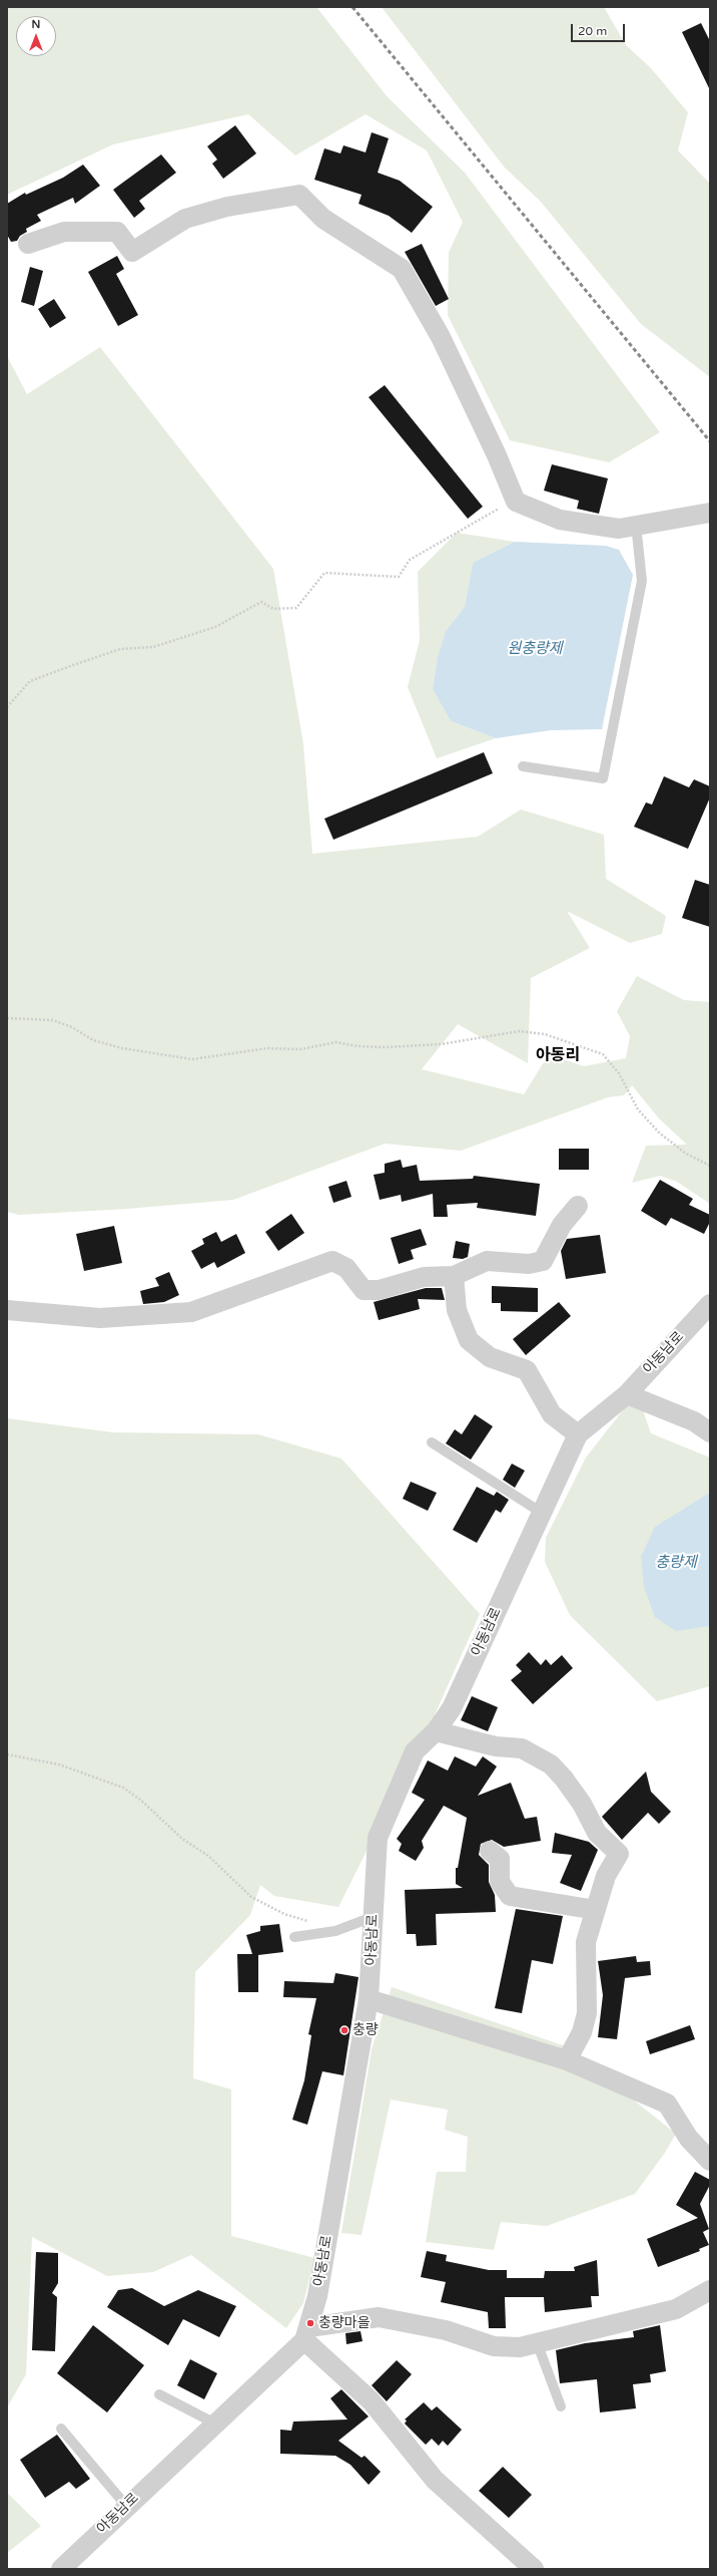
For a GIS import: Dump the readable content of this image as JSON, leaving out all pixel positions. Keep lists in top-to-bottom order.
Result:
{
  "streets": {
    "street": ["아동남로"]
  },
  "districts": ["아동리"],
  "water": ["원충량제", "충량제"],
  "places": ["충량", "충량마을"],
  "scale_bar": "20 m",
  "north": "top"
}
